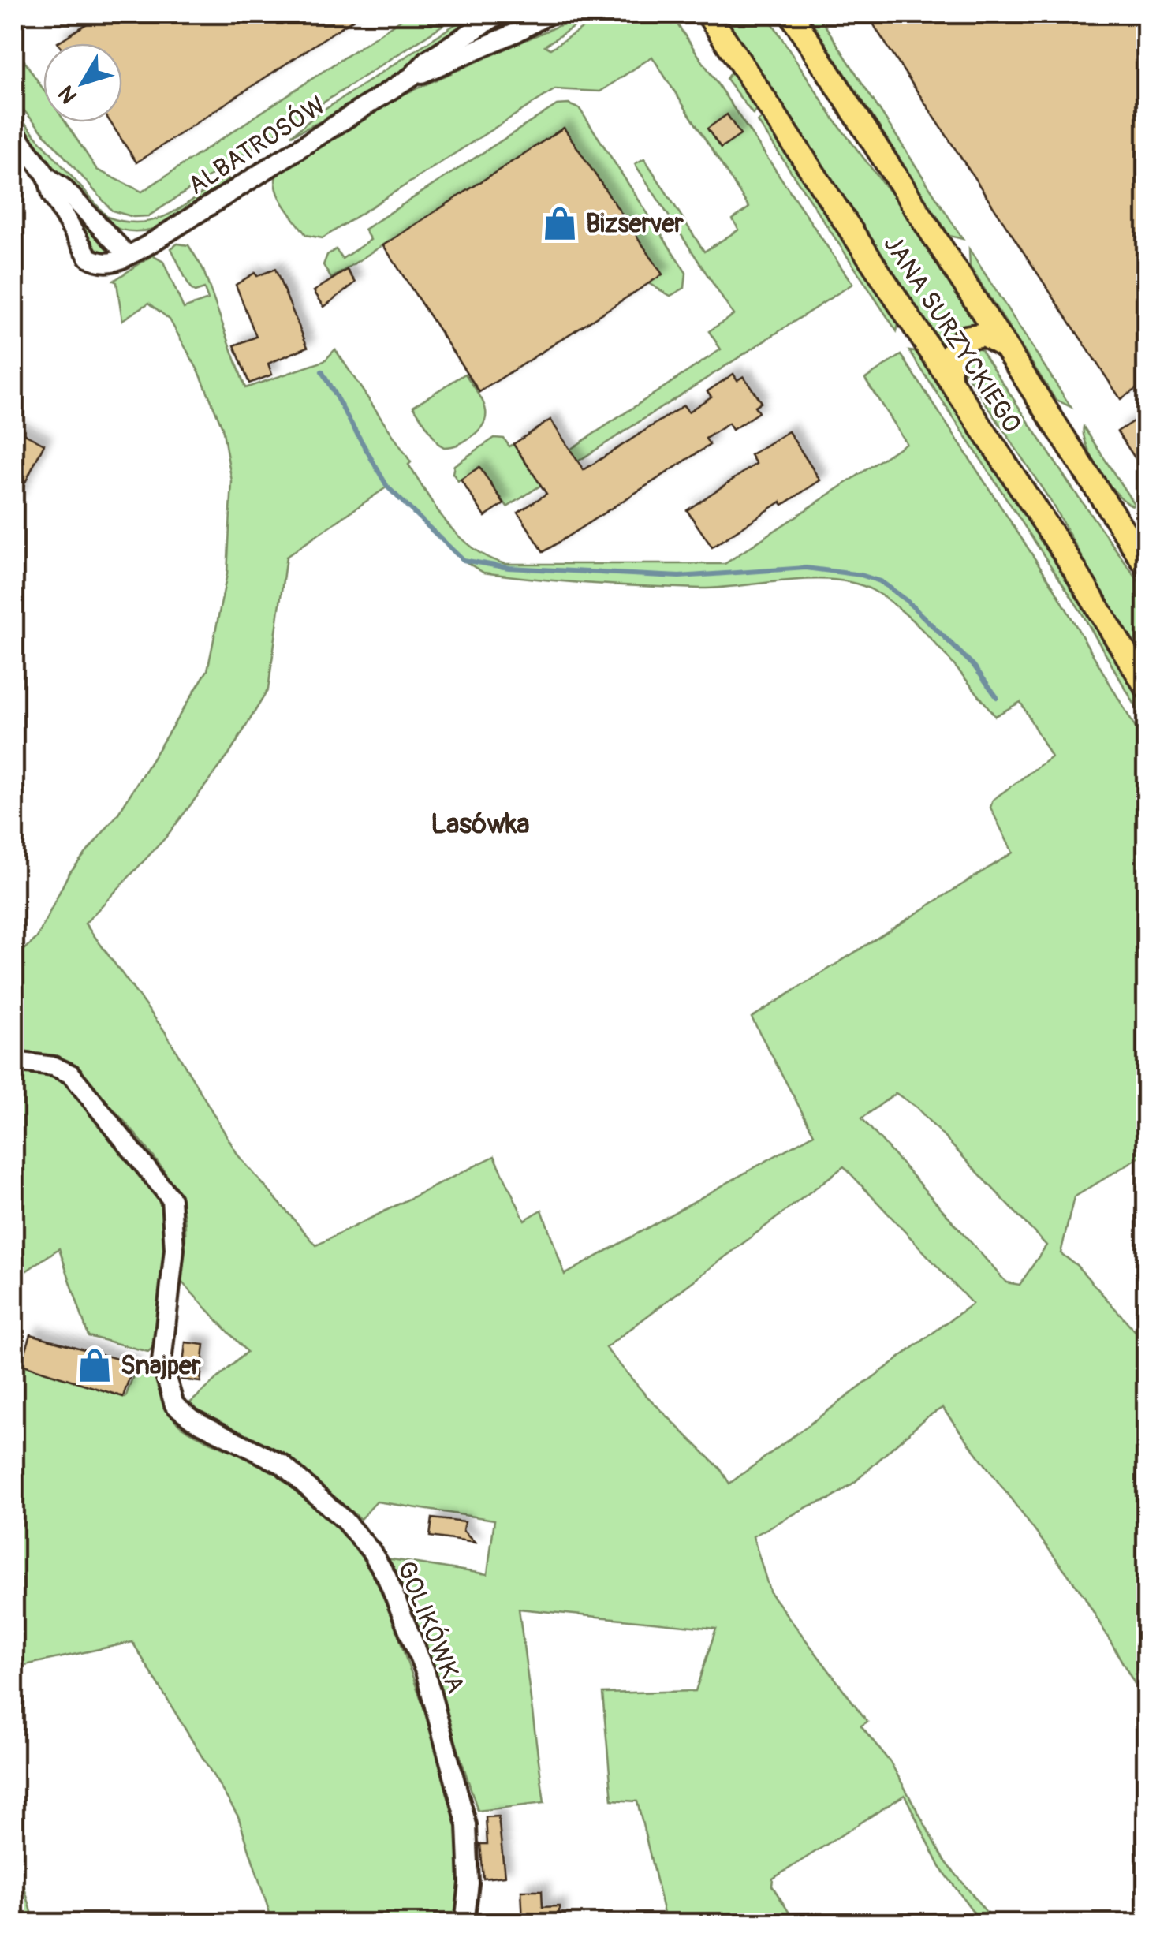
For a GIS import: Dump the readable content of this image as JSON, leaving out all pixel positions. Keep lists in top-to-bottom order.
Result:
{
  "streets": {
    "main road": ["JANA SURZYCKIEGO"],
    "street": ["ALBATROSÓW", "GOLIKÓWKA"]
  },
  "districts": ["Lasówka"],
  "places": {
    "shop": ["Bizserver", "Snajper"]
  },
  "north": "bottom left"
}
